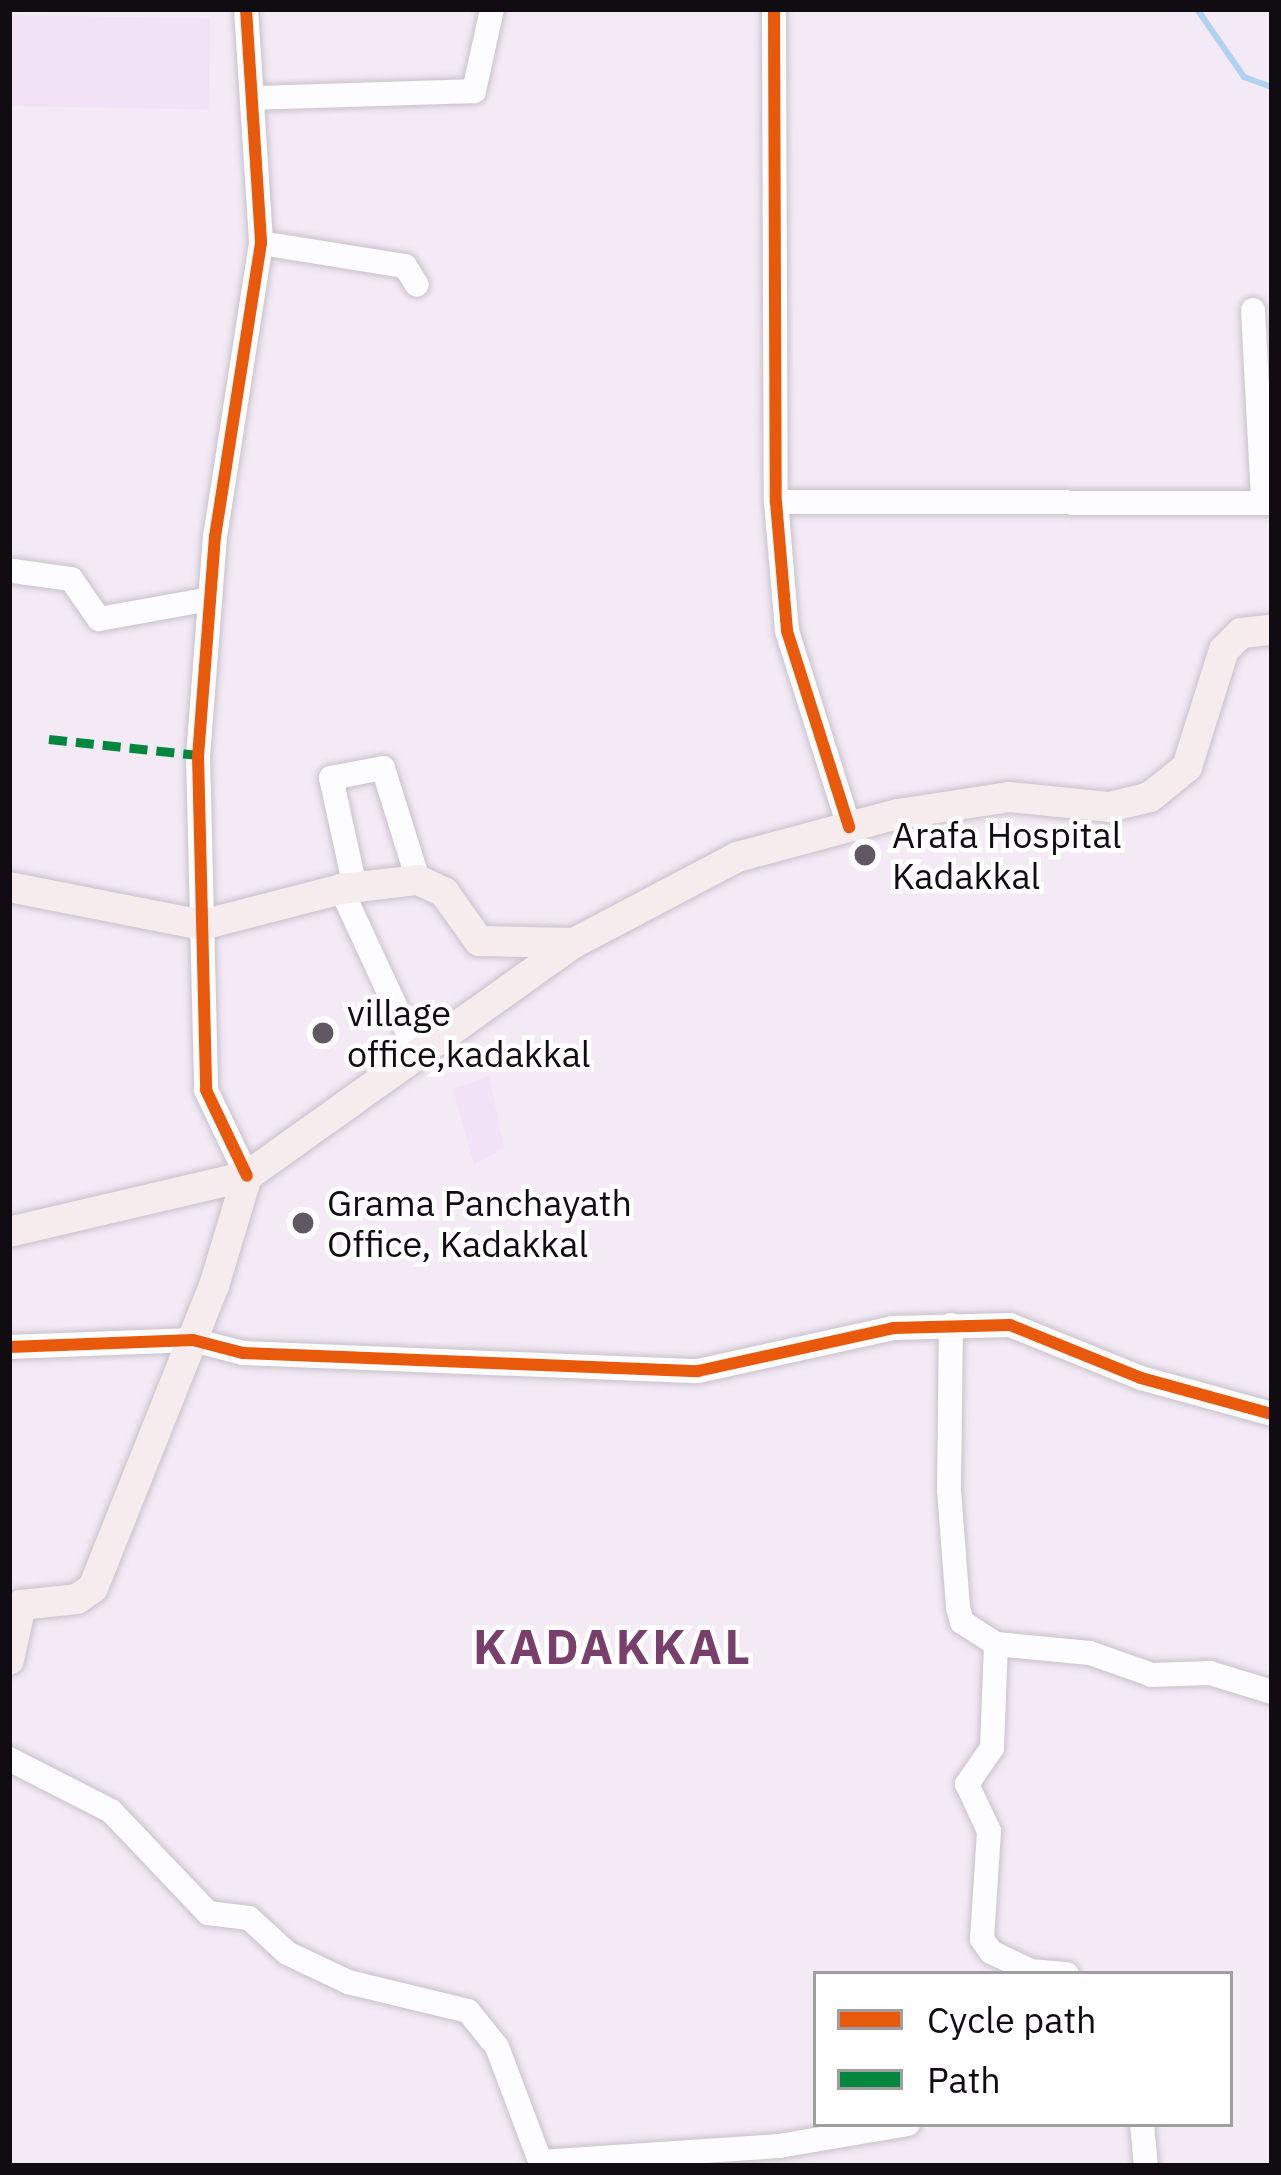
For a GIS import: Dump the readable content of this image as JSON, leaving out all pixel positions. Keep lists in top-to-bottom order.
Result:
{
  "districts": ["KADAKKAL"],
  "places": ["Arafa Hospital Kadakkal", "village office,kadakkal", "Grama Panchayath Office, Kadakkal"],
  "legend": ["Cycle path", "Path"]
}
